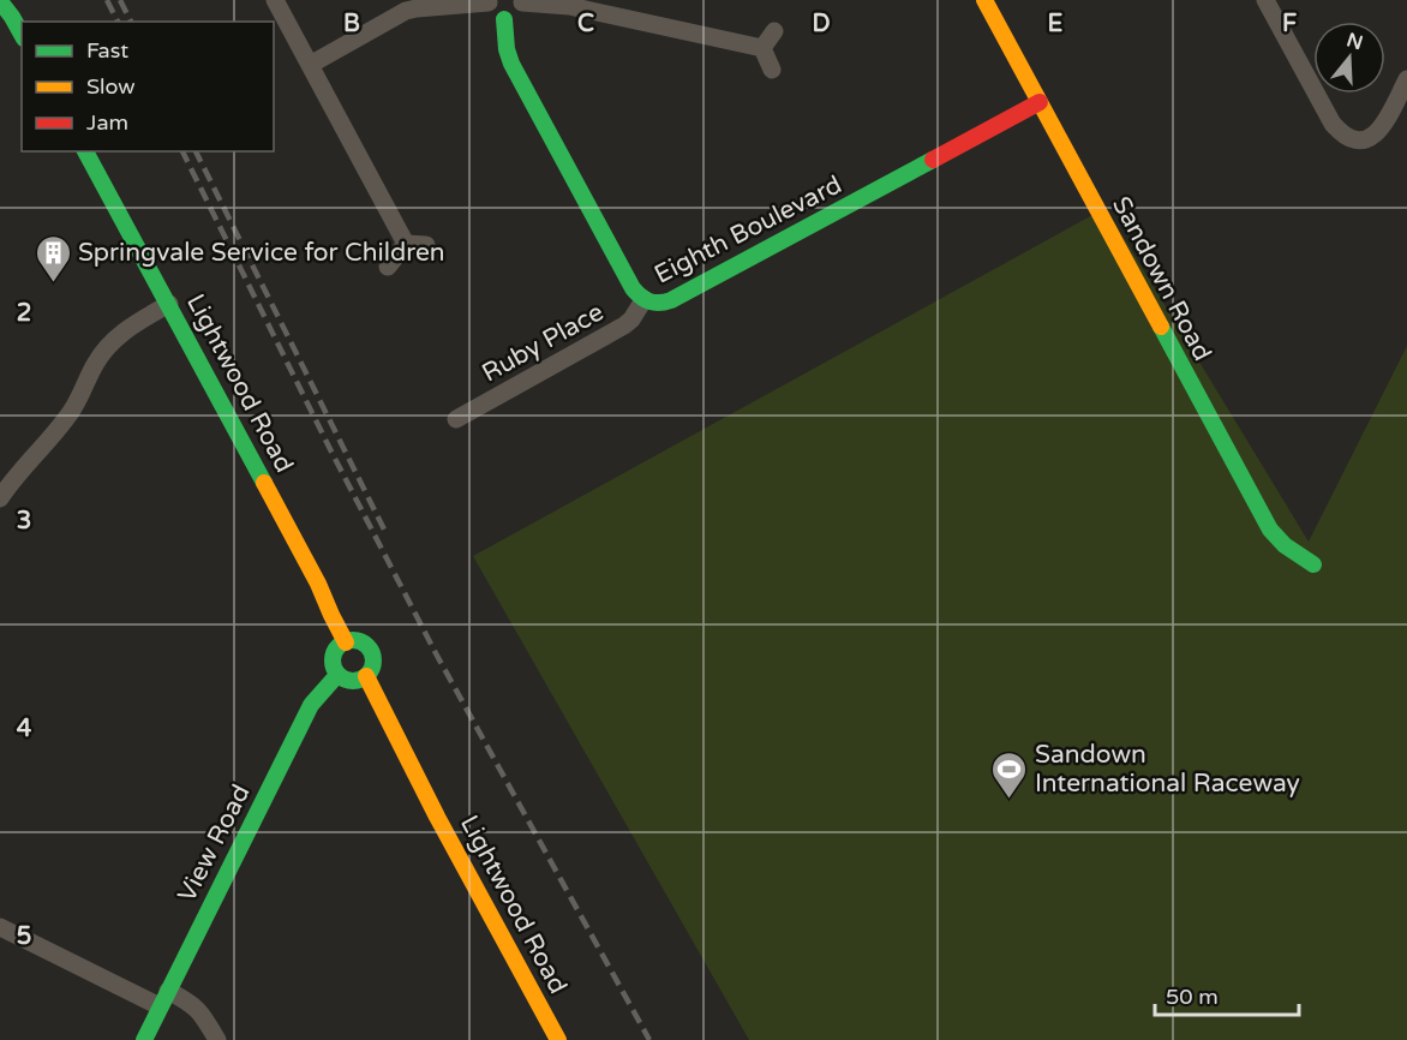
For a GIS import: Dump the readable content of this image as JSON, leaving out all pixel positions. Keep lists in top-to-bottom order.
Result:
{
  "streets": {
    "street": [
      "Eighth Boulevard",
      "Sandown Road",
      "Ruby Place",
      "Lightwood Road",
      "View Road"
    ]
  },
  "crossings": [
    ["Eighth Boulevard", "Sandown Road"],
    ["Eighth Boulevard", "Ruby Place"],
    ["Lightwood Road", "View Road"]
  ],
  "places": {
    "building": ["Springvale Service for Children"],
    "sports": ["Sandown International Raceway"]
  },
  "legend": ["Fast", "Slow", "Jam"],
  "scale_bar": "50 m",
  "north": "top",
  "grid": {
    "columns": [
      "B",
      "C",
      "D",
      "E",
      "F"
    ],
    "rows": [
      "2",
      "3",
      "4",
      "5"
    ]
  }
}
